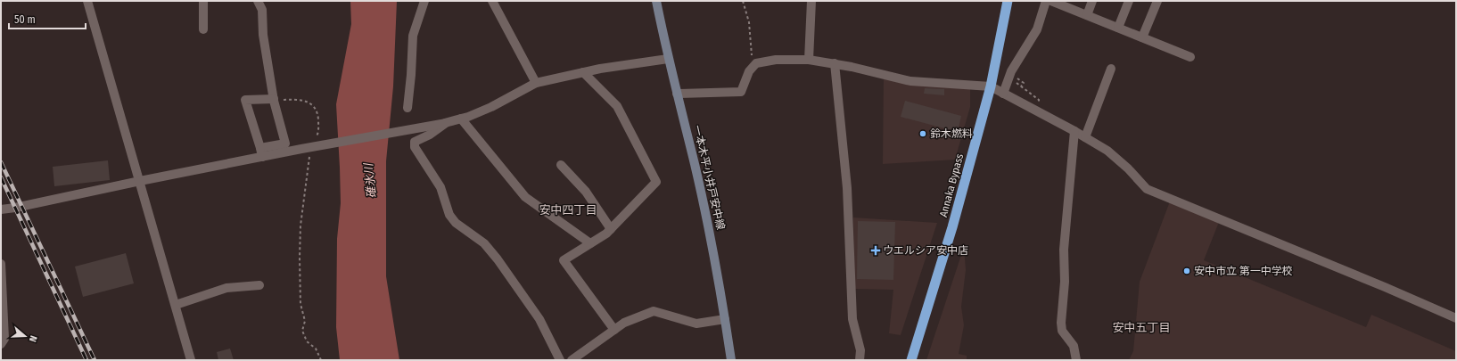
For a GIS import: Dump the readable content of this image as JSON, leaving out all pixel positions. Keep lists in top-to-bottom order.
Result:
{
  "streets": {
    "highway": ["Annaka Bypass"],
    "main road": ["一本木平小井戸安中線"]
  },
  "districts": ["安中四丁目", "安中五丁目"],
  "water": ["碓氷川"],
  "places": {
    "other": ["鈴木燃料", "安中市立 第一中学校"],
    "health": ["ウエルシア安中店"]
  },
  "scale_bar": "50 m",
  "north": "right"
}
